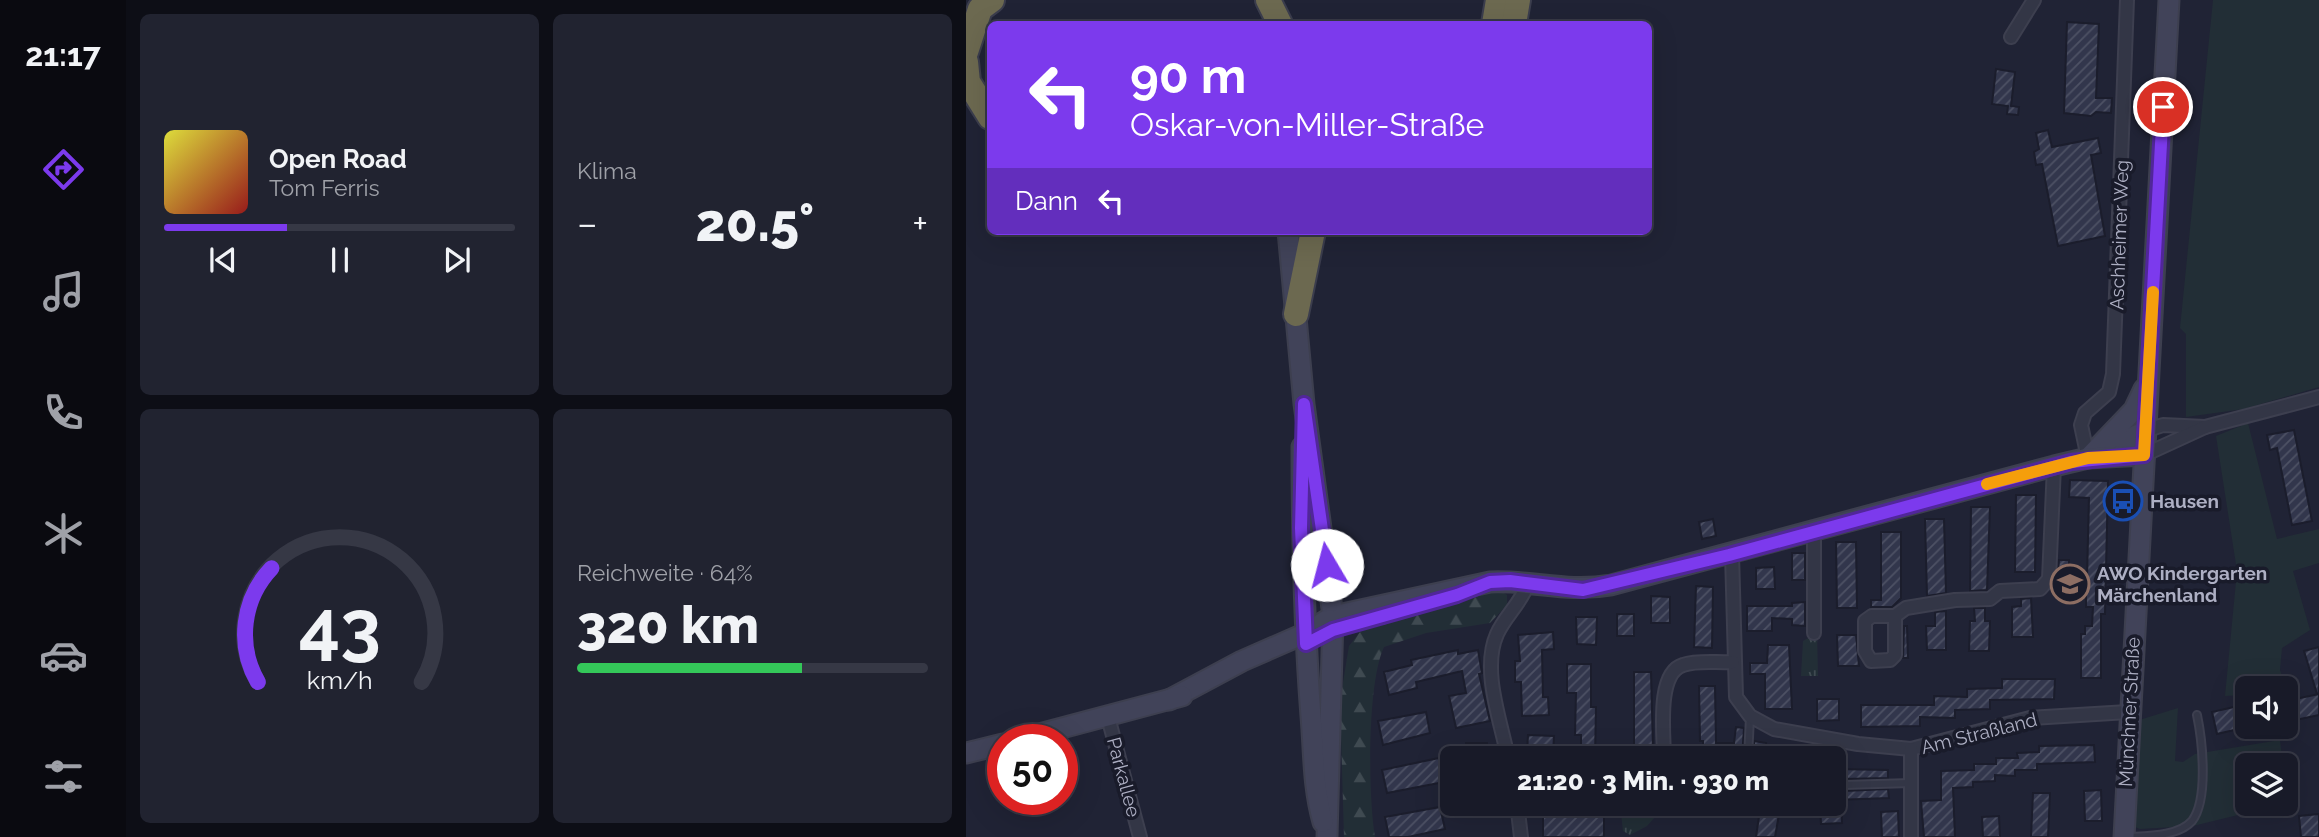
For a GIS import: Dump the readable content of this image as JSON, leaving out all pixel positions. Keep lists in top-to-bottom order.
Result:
{
  "streets": {
    "street": [
      "Aschheimer Weg",
      "Münchner Straße",
      "Am Straßland",
      "Parkallee"
    ]
  },
  "crossings": [
    ["Münchner Straße", "Am Straßland"]
  ],
  "places": {
    "bus stop": ["Hausen"],
    "school or university": ["AWO Kindergarten Märchenland"]
  },
  "page": {
    "tabs": "21:17",
    "tile": [
      "Klima",
      ["Reichweite · 64%", "320 km"]
    ],
    "turn": ["90 m", "Oskar-von-Miller-Straße"],
    "song": ["Open Road", "Tom Ferris"],
    "then": "Dann",
    "heat": ["−", "20.5°", "+"],
    "limit": "50",
    "trip": "21:20 · 3 Min. · 930 m",
    "gauge": ["43", "km/h"]
  }
}
